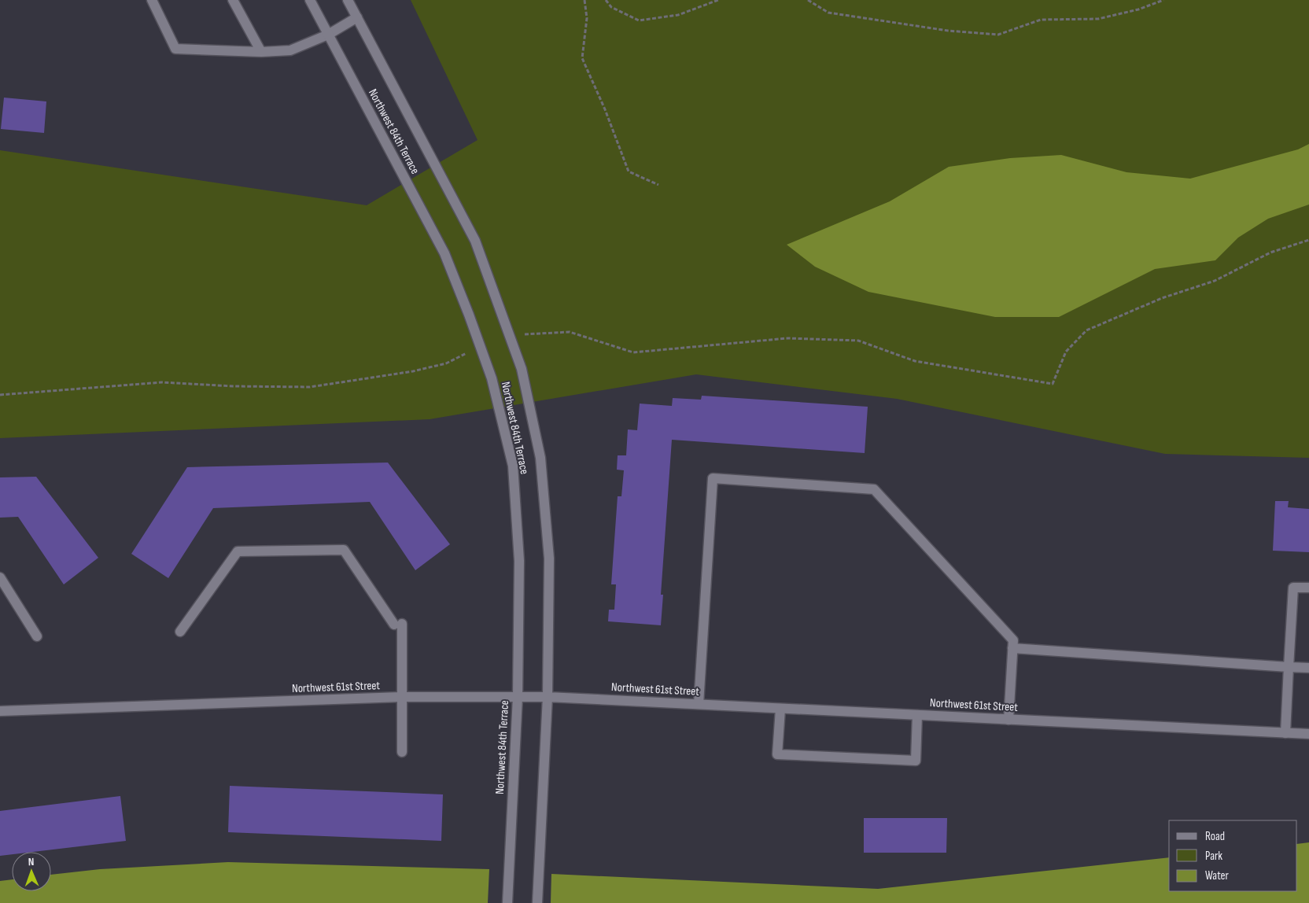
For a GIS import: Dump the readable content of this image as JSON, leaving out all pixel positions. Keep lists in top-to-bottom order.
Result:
{
  "streets": {
    "street": ["Northwest 84th Terrace", "Northwest 61st Street"]
  },
  "crossings": [
    ["Northwest 84th Terrace", "Northwest 61st Street"]
  ],
  "legend": ["Road", "Park", "Water"],
  "north": "top"
}
